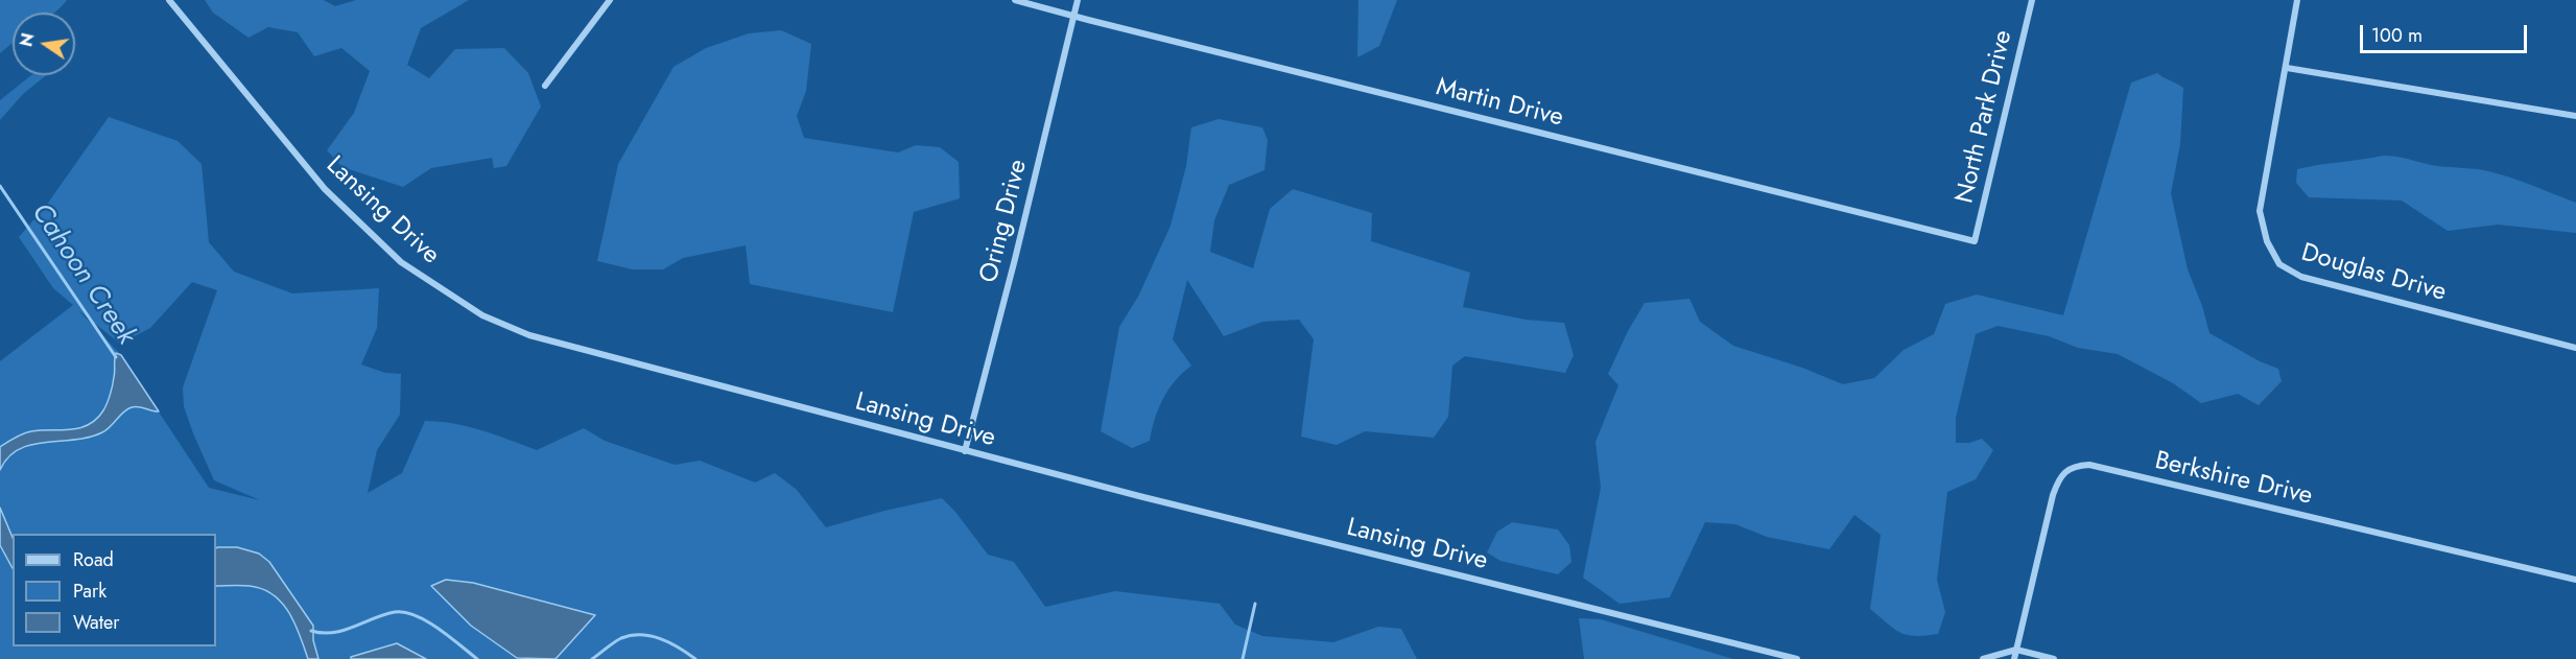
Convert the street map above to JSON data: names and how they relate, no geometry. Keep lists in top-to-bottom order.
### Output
{
  "streets": {
    "street": [
      "Martin Drive",
      "North Park Drive",
      "Lansing Drive",
      "Oring Drive",
      "Douglas Drive",
      "Berkshire Drive"
    ]
  },
  "crossings": [
    ["Martin Drive", "North Park Drive"],
    ["Martin Drive", "Oring Drive"],
    ["Lansing Drive", "Oring Drive"]
  ],
  "water": ["Cahoon Creek"],
  "legend": ["Road", "Park", "Water"],
  "scale_bar": "100 m",
  "north": "left"
}
